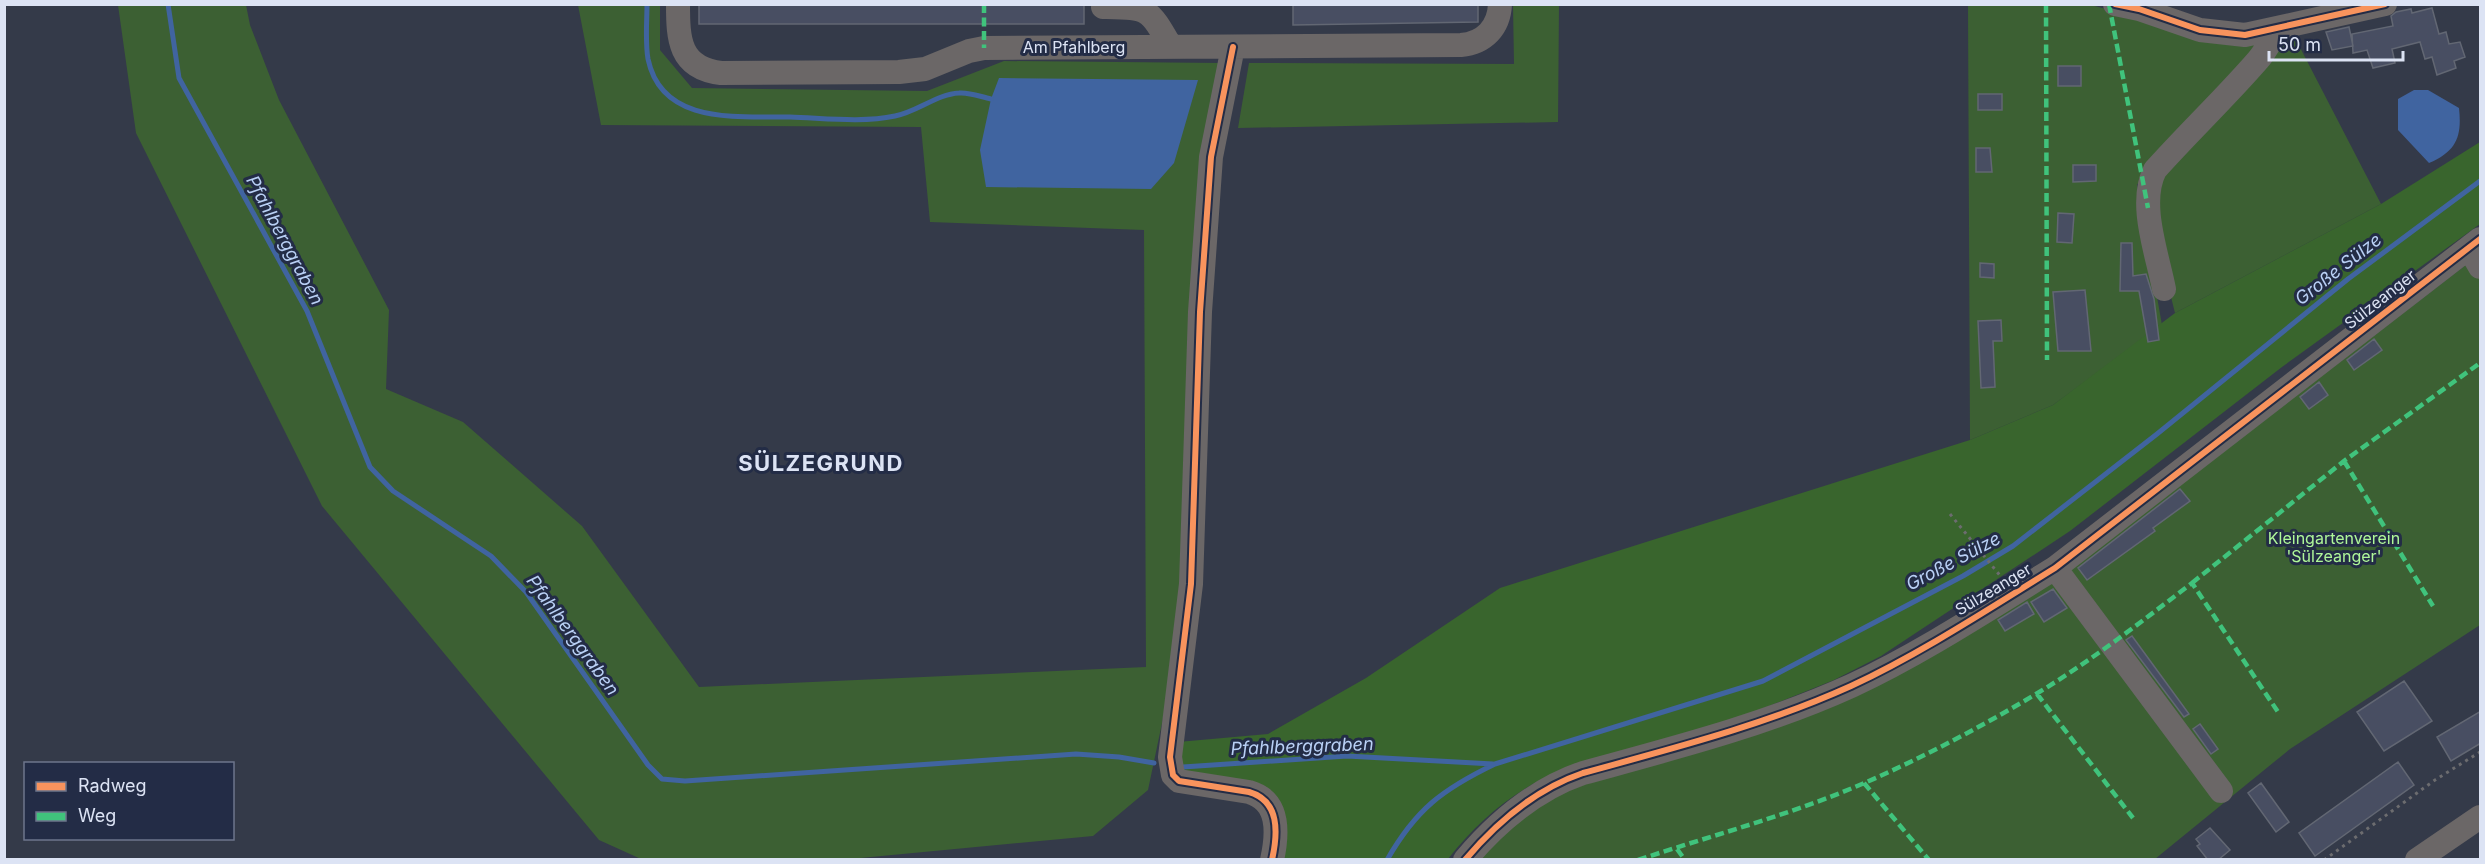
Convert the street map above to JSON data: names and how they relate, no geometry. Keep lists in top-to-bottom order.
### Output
{
  "streets": {
    "street": ["Am Pfahlberg", "Sülzeanger"]
  },
  "districts": ["SÜLZEGRUND"],
  "water": ["Pfahlberggraben", "Große Sülze"],
  "parks": ["Kleingartenverein 'Sülzeanger'"],
  "legend": ["Radweg", "Weg"],
  "scale_bar": "50 m"
}
